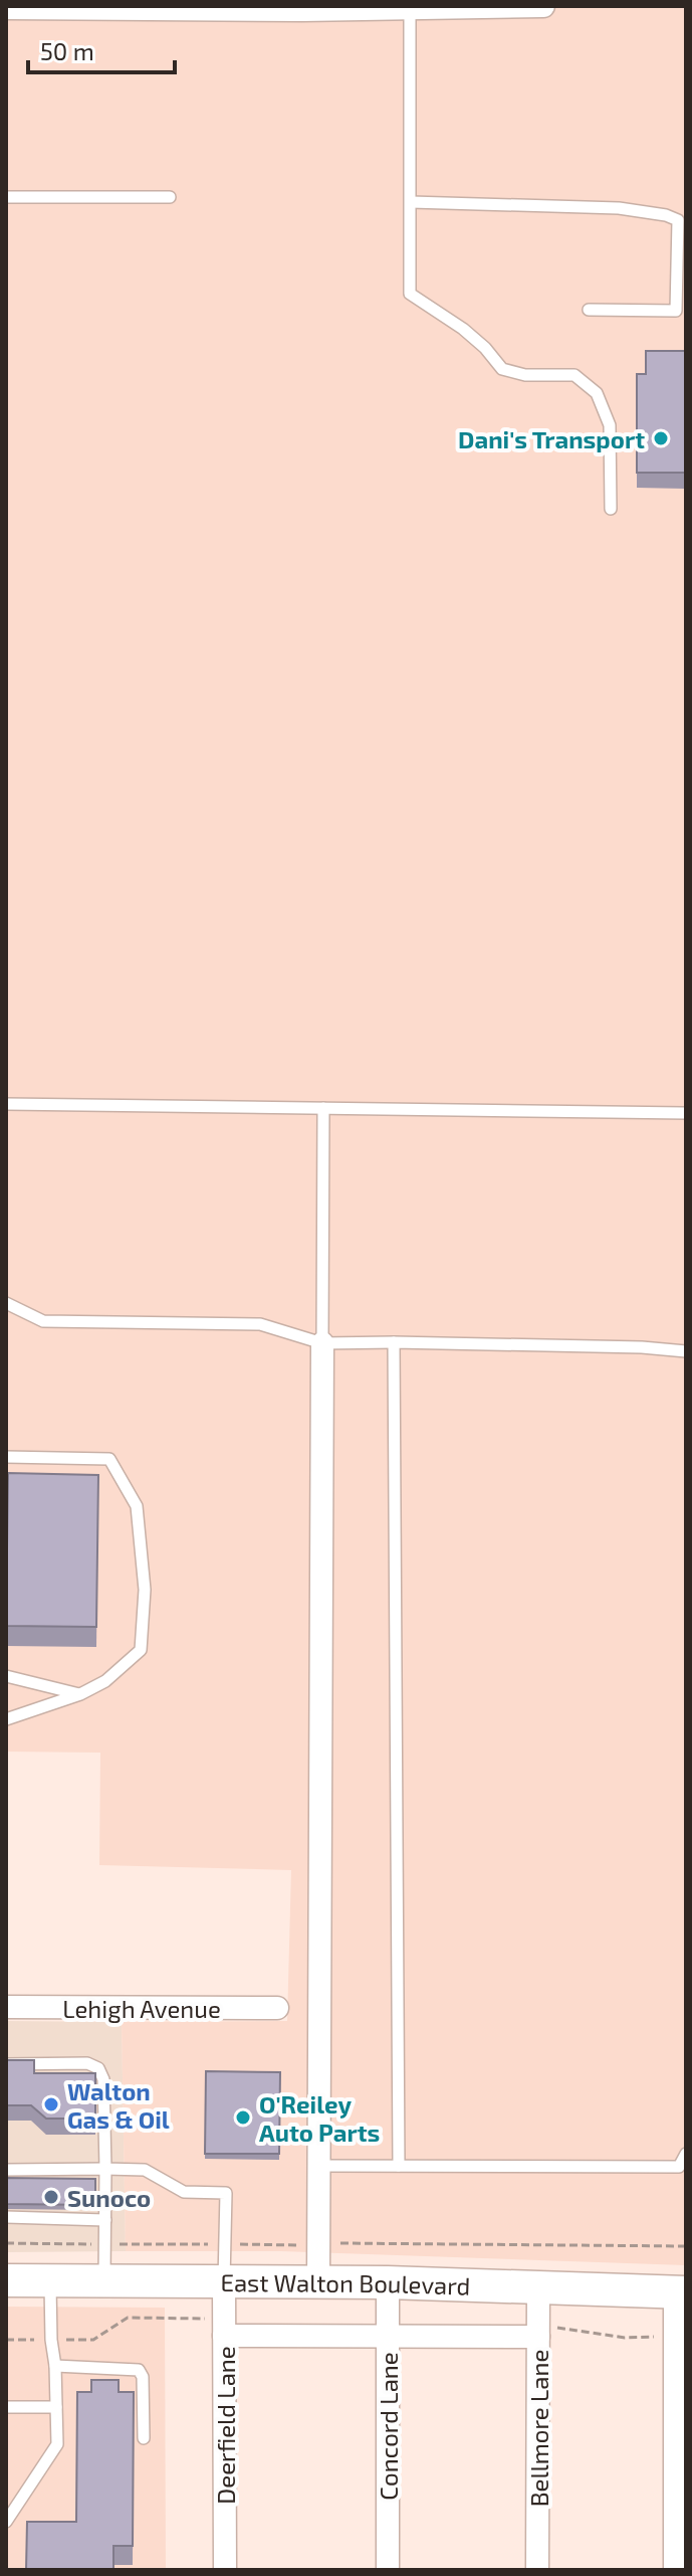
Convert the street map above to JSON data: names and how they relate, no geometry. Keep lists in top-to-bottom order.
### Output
{
  "streets": {
    "main road": ["East Walton Boulevard"],
    "street": [
      "Lehigh Avenue",
      "Deerfield Lane",
      "Concord Lane",
      "Bellmore Lane"
    ]
  },
  "crossings": [
    ["East Walton Boulevard", "Deerfield Lane"],
    ["East Walton Boulevard", "Concord Lane"],
    ["East Walton Boulevard", "Bellmore Lane"]
  ],
  "places": [
    "Dani's Transport",
    "Walton Gas & Oil",
    "O'Reiley Auto Parts",
    "Sunoco"
  ],
  "scale_bar": "50 m"
}
